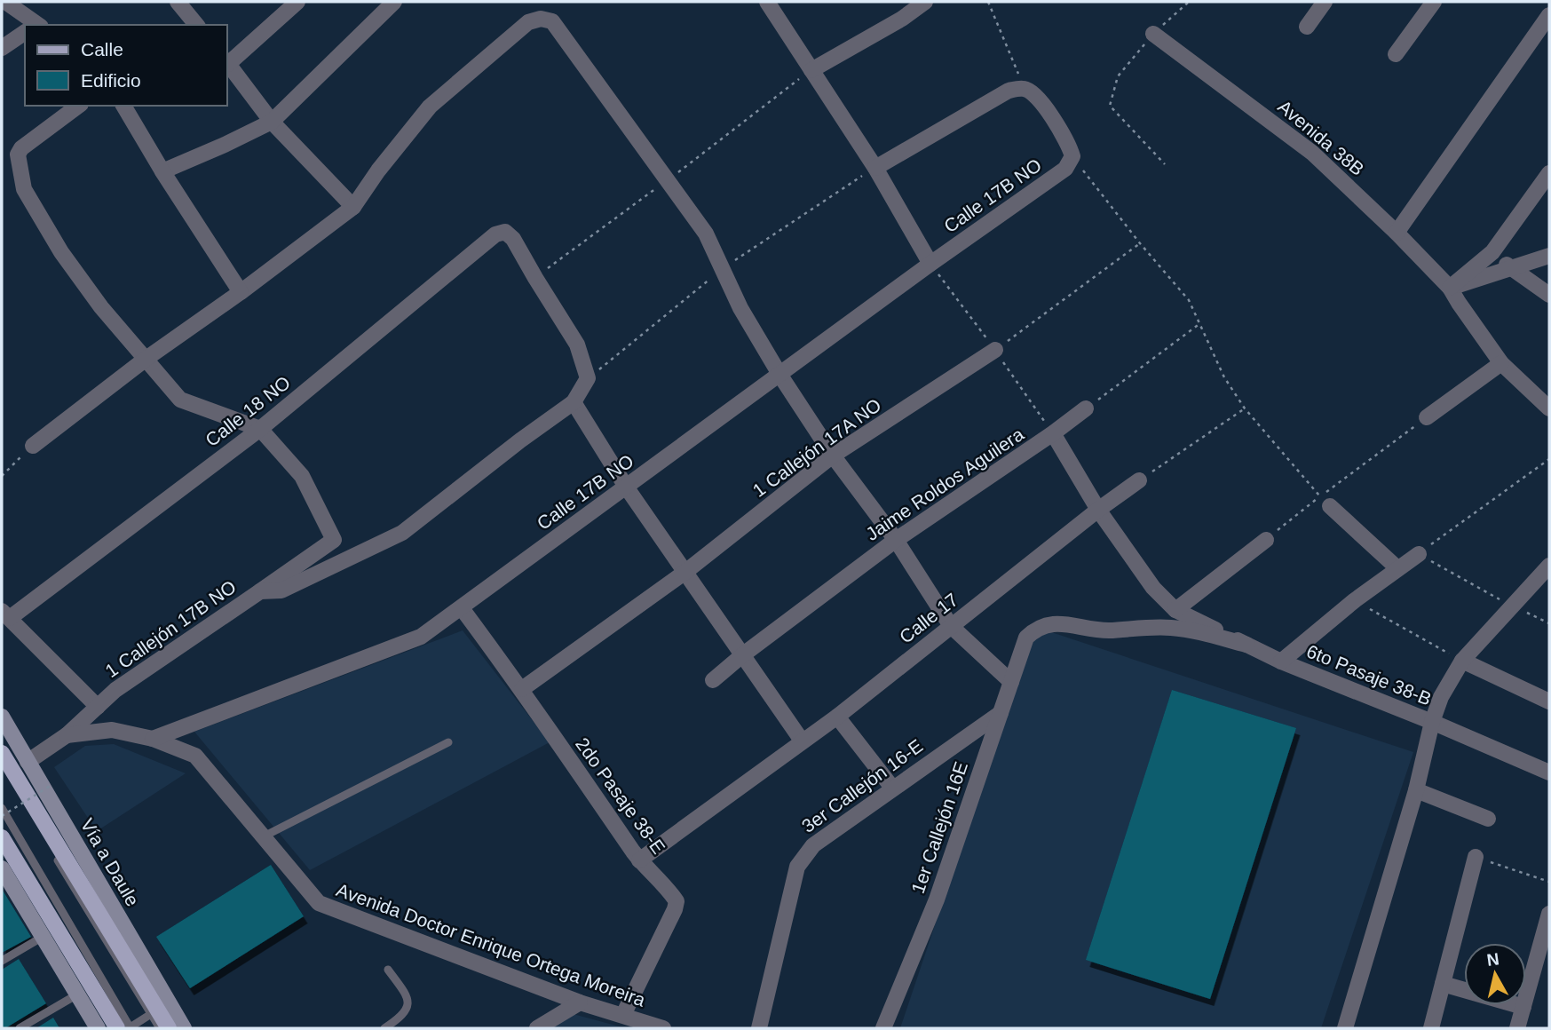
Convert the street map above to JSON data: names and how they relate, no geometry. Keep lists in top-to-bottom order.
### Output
{
  "streets": {
    "main road": ["Vía a Daule"],
    "street": [
      "Avenida 38B",
      "Calle 17B NO",
      "Calle 18 NO",
      "1 Callejón 17A NO",
      "Jaime Roldos Aguilera",
      "Calle 17",
      "1 Callejón 17B NO",
      "6to Pasaje 38-B",
      "3er Callejón 16-E",
      "2do Pasaje 38-E",
      "1er Callejón 16E",
      "Avenida Doctor Enrique Ortega Moreira"
    ]
  },
  "crossings": [
    ["Calle 17B NO", "2do Pasaje 38-E"],
    ["Calle 17B NO", "Avenida Doctor Enrique Ortega Moreira"],
    ["Calle 18 NO", "1 Callejón 17B NO"],
    ["1 Callejón 17A NO", "2do Pasaje 38-E"],
    ["Jaime Roldos Aguilera", "6to Pasaje 38-B"],
    ["Calle 17", "6to Pasaje 38-B"],
    ["Calle 17", "2do Pasaje 38-E"],
    ["1 Callejón 17B NO", "Vía a Daule"],
    ["6to Pasaje 38-B", "1er Callejón 16E"],
    ["3er Callejón 16-E", "1er Callejón 16E"],
    ["2do Pasaje 38-E", "Avenida Doctor Enrique Ortega Moreira"]
  ],
  "legend": ["Calle", "Edificio"],
  "north": "top"
}
